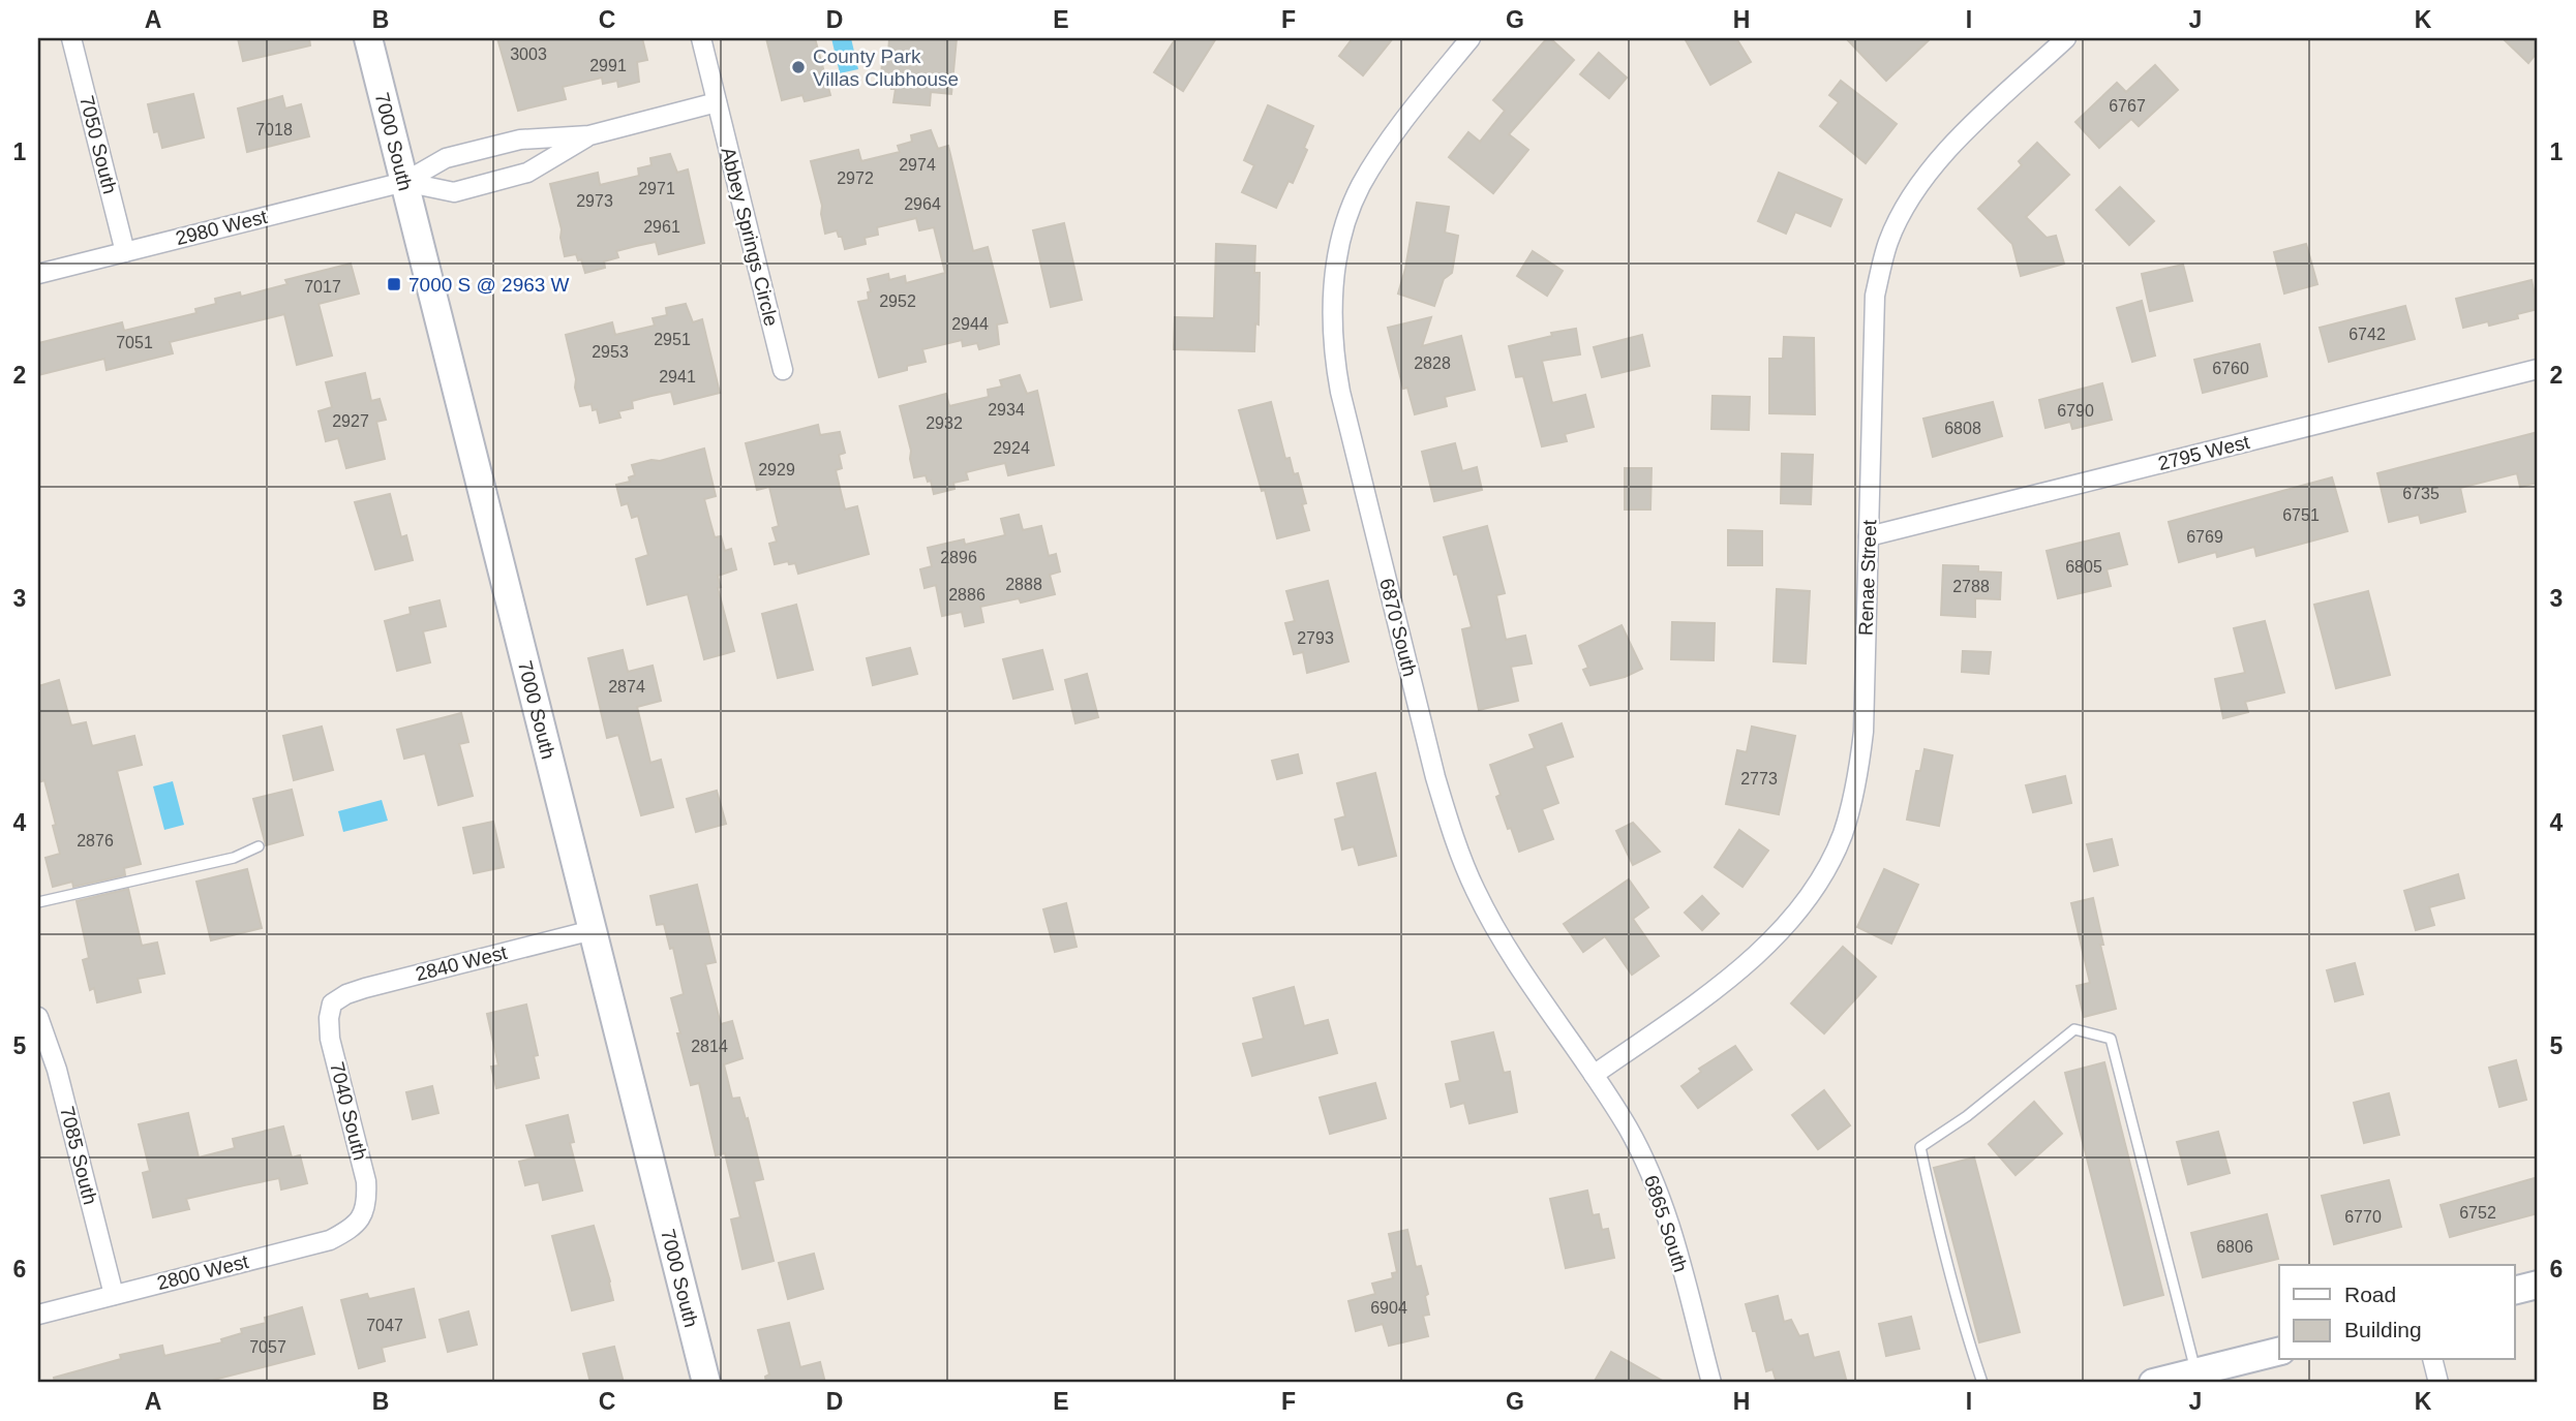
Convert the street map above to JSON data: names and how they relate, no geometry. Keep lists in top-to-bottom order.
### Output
{
  "streets": {
    "main road": ["7000 South"],
    "street": [
      "7050 South",
      "2980 West",
      "Abbey Springs Circle",
      "2795 West",
      "Renae Street",
      "6870 South",
      "2840 West",
      "7040 South",
      "7085 South",
      "6865 South",
      "2800 West"
    ]
  },
  "crossings": [
    ["7000 South", "2980 West"],
    ["7000 South", "2840 West"],
    ["7050 South", "2980 West"],
    ["2980 West", "Abbey Springs Circle"],
    ["2795 West", "Renae Street"],
    ["Renae Street", "6870 South"],
    ["Renae Street", "6865 South"],
    ["6870 South", "6865 South"],
    ["2840 West", "7040 South"],
    ["7040 South", "2800 West"],
    ["7085 South", "2800 West"]
  ],
  "places": {
    "other": ["County Park Villas Clubhouse"],
    "transit": ["7000 S @ 2963 W"]
  },
  "house_numbers": [
    "3003",
    "2991",
    "6767",
    "7018",
    "2974",
    "2972",
    "2971",
    "2973",
    "2964",
    "2961",
    "7017",
    "2952",
    "2944",
    "6742",
    "2951",
    "7051",
    "2953",
    "2828",
    "6760",
    "2941",
    "2934",
    "6790",
    "2927",
    "2932",
    "6808",
    "2924",
    "2929",
    "6735",
    "6751",
    "6769",
    "2896",
    "6805",
    "2888",
    "2788",
    "2886",
    "2793",
    "2874",
    "2773",
    "2876",
    "2814",
    "6752",
    "6770",
    "6806",
    "6904",
    "7047",
    "7057"
  ],
  "legend": ["Road", "Building"],
  "grid": {
    "columns": [
      "A",
      "B",
      "C",
      "D",
      "E",
      "F",
      "G",
      "H",
      "I",
      "J",
      "K"
    ],
    "rows": [
      "1",
      "2",
      "3",
      "4",
      "5",
      "6"
    ]
  }
}
